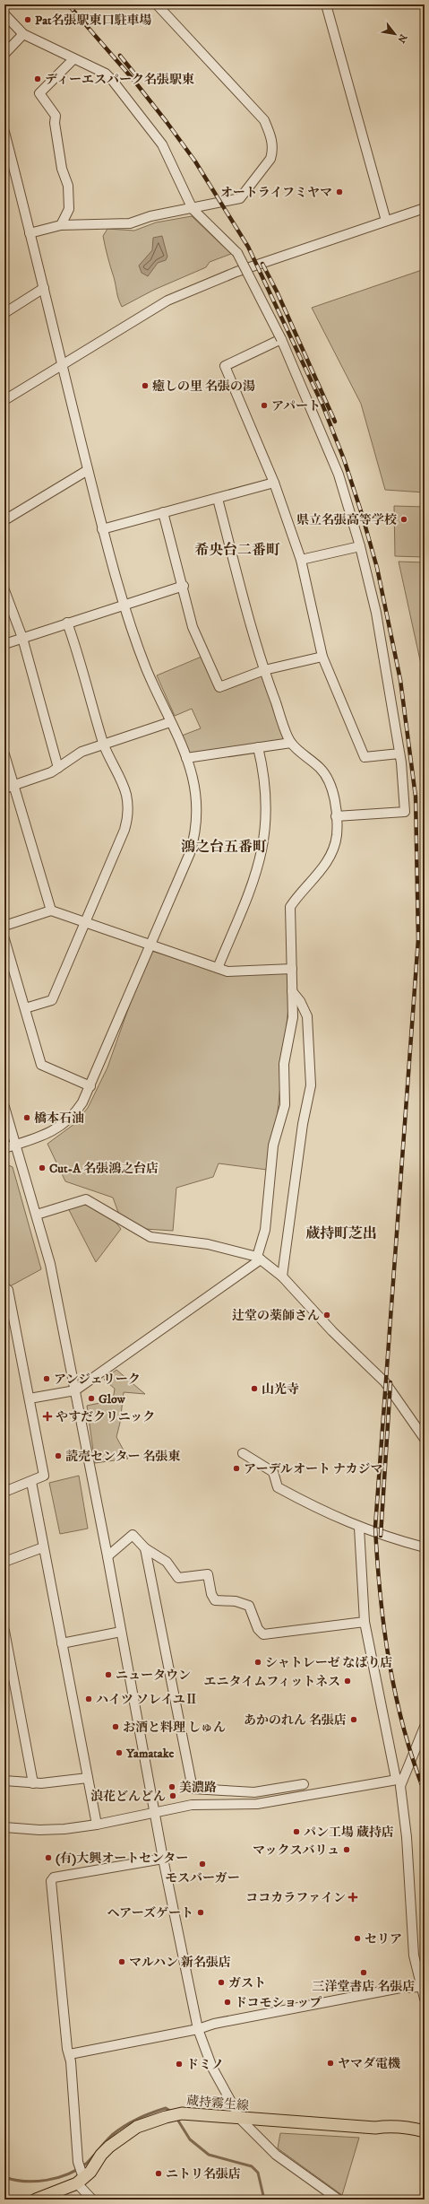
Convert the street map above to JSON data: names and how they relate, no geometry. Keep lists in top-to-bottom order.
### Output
{
  "streets": {
    "main road": ["蔵持霧生線"]
  },
  "districts": ["希央台二番町", "鴻之台五番町", "蔵持町芝出"],
  "places": {
    "other": [
      "Pat名張駅東口駐車場",
      "ディーエスパーク名張駅東",
      "オートライフミヤマ",
      "癒しの里 名張の湯",
      "アパート",
      "県立名張高等学校",
      "橋本石油",
      "Cut-A 名張鴻之台店",
      "辻堂の薬師さん",
      "アンジェリーク",
      "山光寺",
      "Glow",
      "読売センター 名張東",
      "アーデルオート ナカジマ",
      "シャトレーゼ なばり店",
      "ニュータウン",
      "エニタイムフィットネス",
      "ハイツ ソレイユⅡ",
      "あかのれん 名張店",
      "お酒と料理 しゅん",
      "Yamatake",
      "美濃路",
      "浪花どんどん",
      "パン工場 蔵持店",
      "マックスバリュ",
      "(有)大興オートセンター",
      "モスバーガー",
      "ヘアーズゲート",
      "セリア",
      "マルハン 新名張店",
      "三洋堂書店 名張店",
      "ガスト",
      "ドコモショップ",
      "ヤマダ電機",
      "ドミノ",
      "ニトリ名張店"
    ],
    "health": ["やすだクリニック", "ココカラファイン"]
  },
  "north": "bottom right"
}
